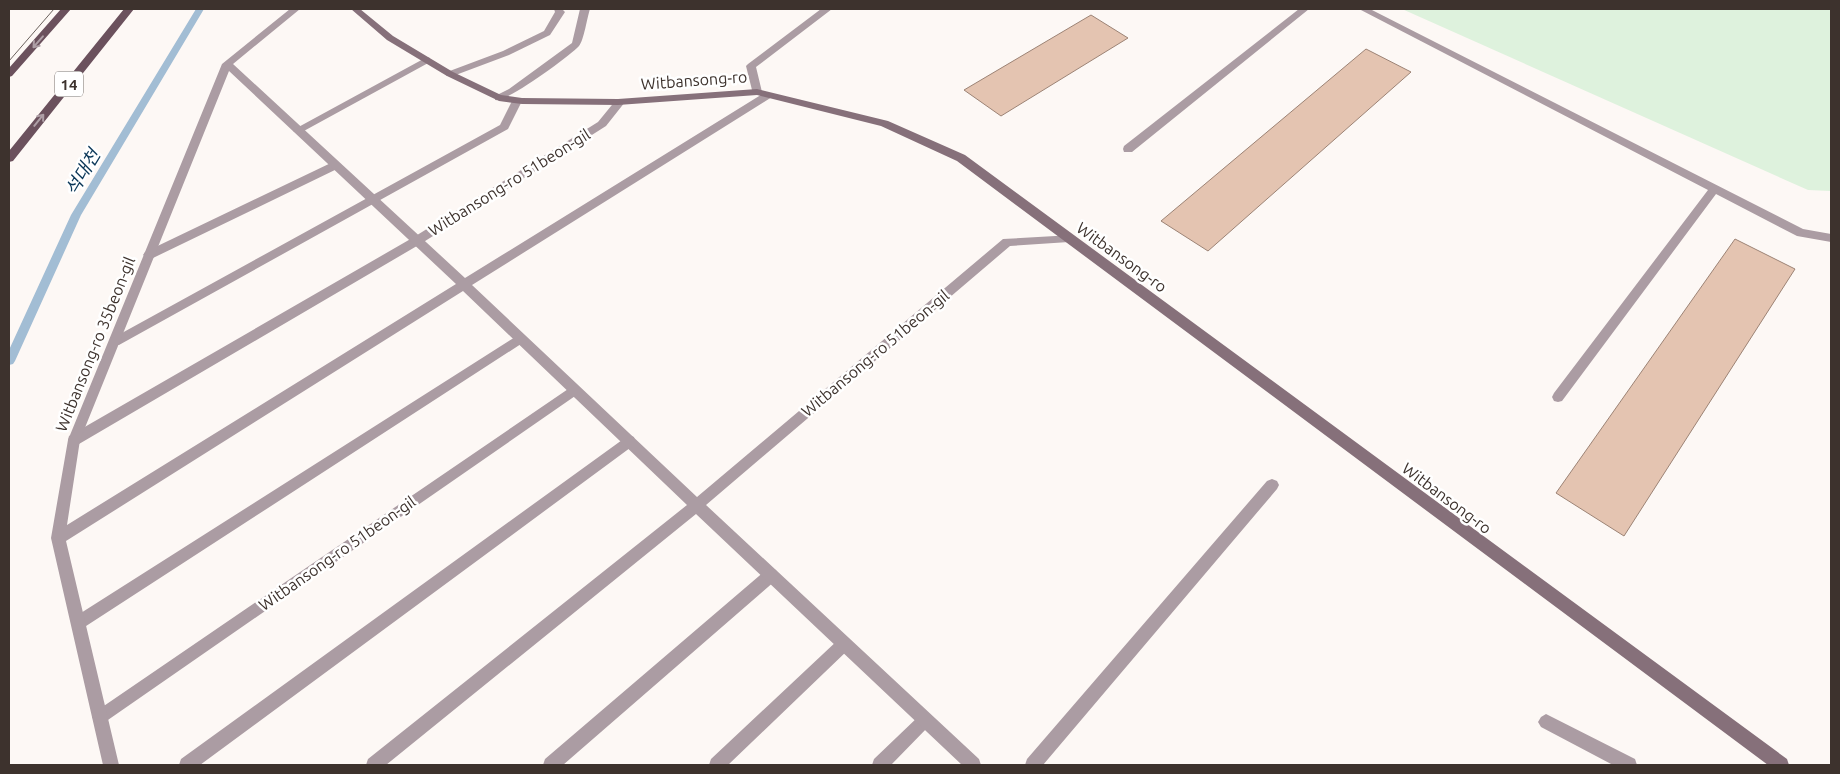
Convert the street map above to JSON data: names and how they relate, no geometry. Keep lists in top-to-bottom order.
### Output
{
  "streets": {
    "main road": ["Witbansong-ro", "14"],
    "street": ["Witbansong-ro 51beon-gil", "Witbansong-ro 35beon-gil"]
  },
  "crossings": [
    ["Witbansong-ro", "Witbansong-ro 51beon-gil"],
    ["Witbansong-ro 51beon-gil", "Witbansong-ro 35beon-gil"]
  ],
  "water": ["석대천"]
}
